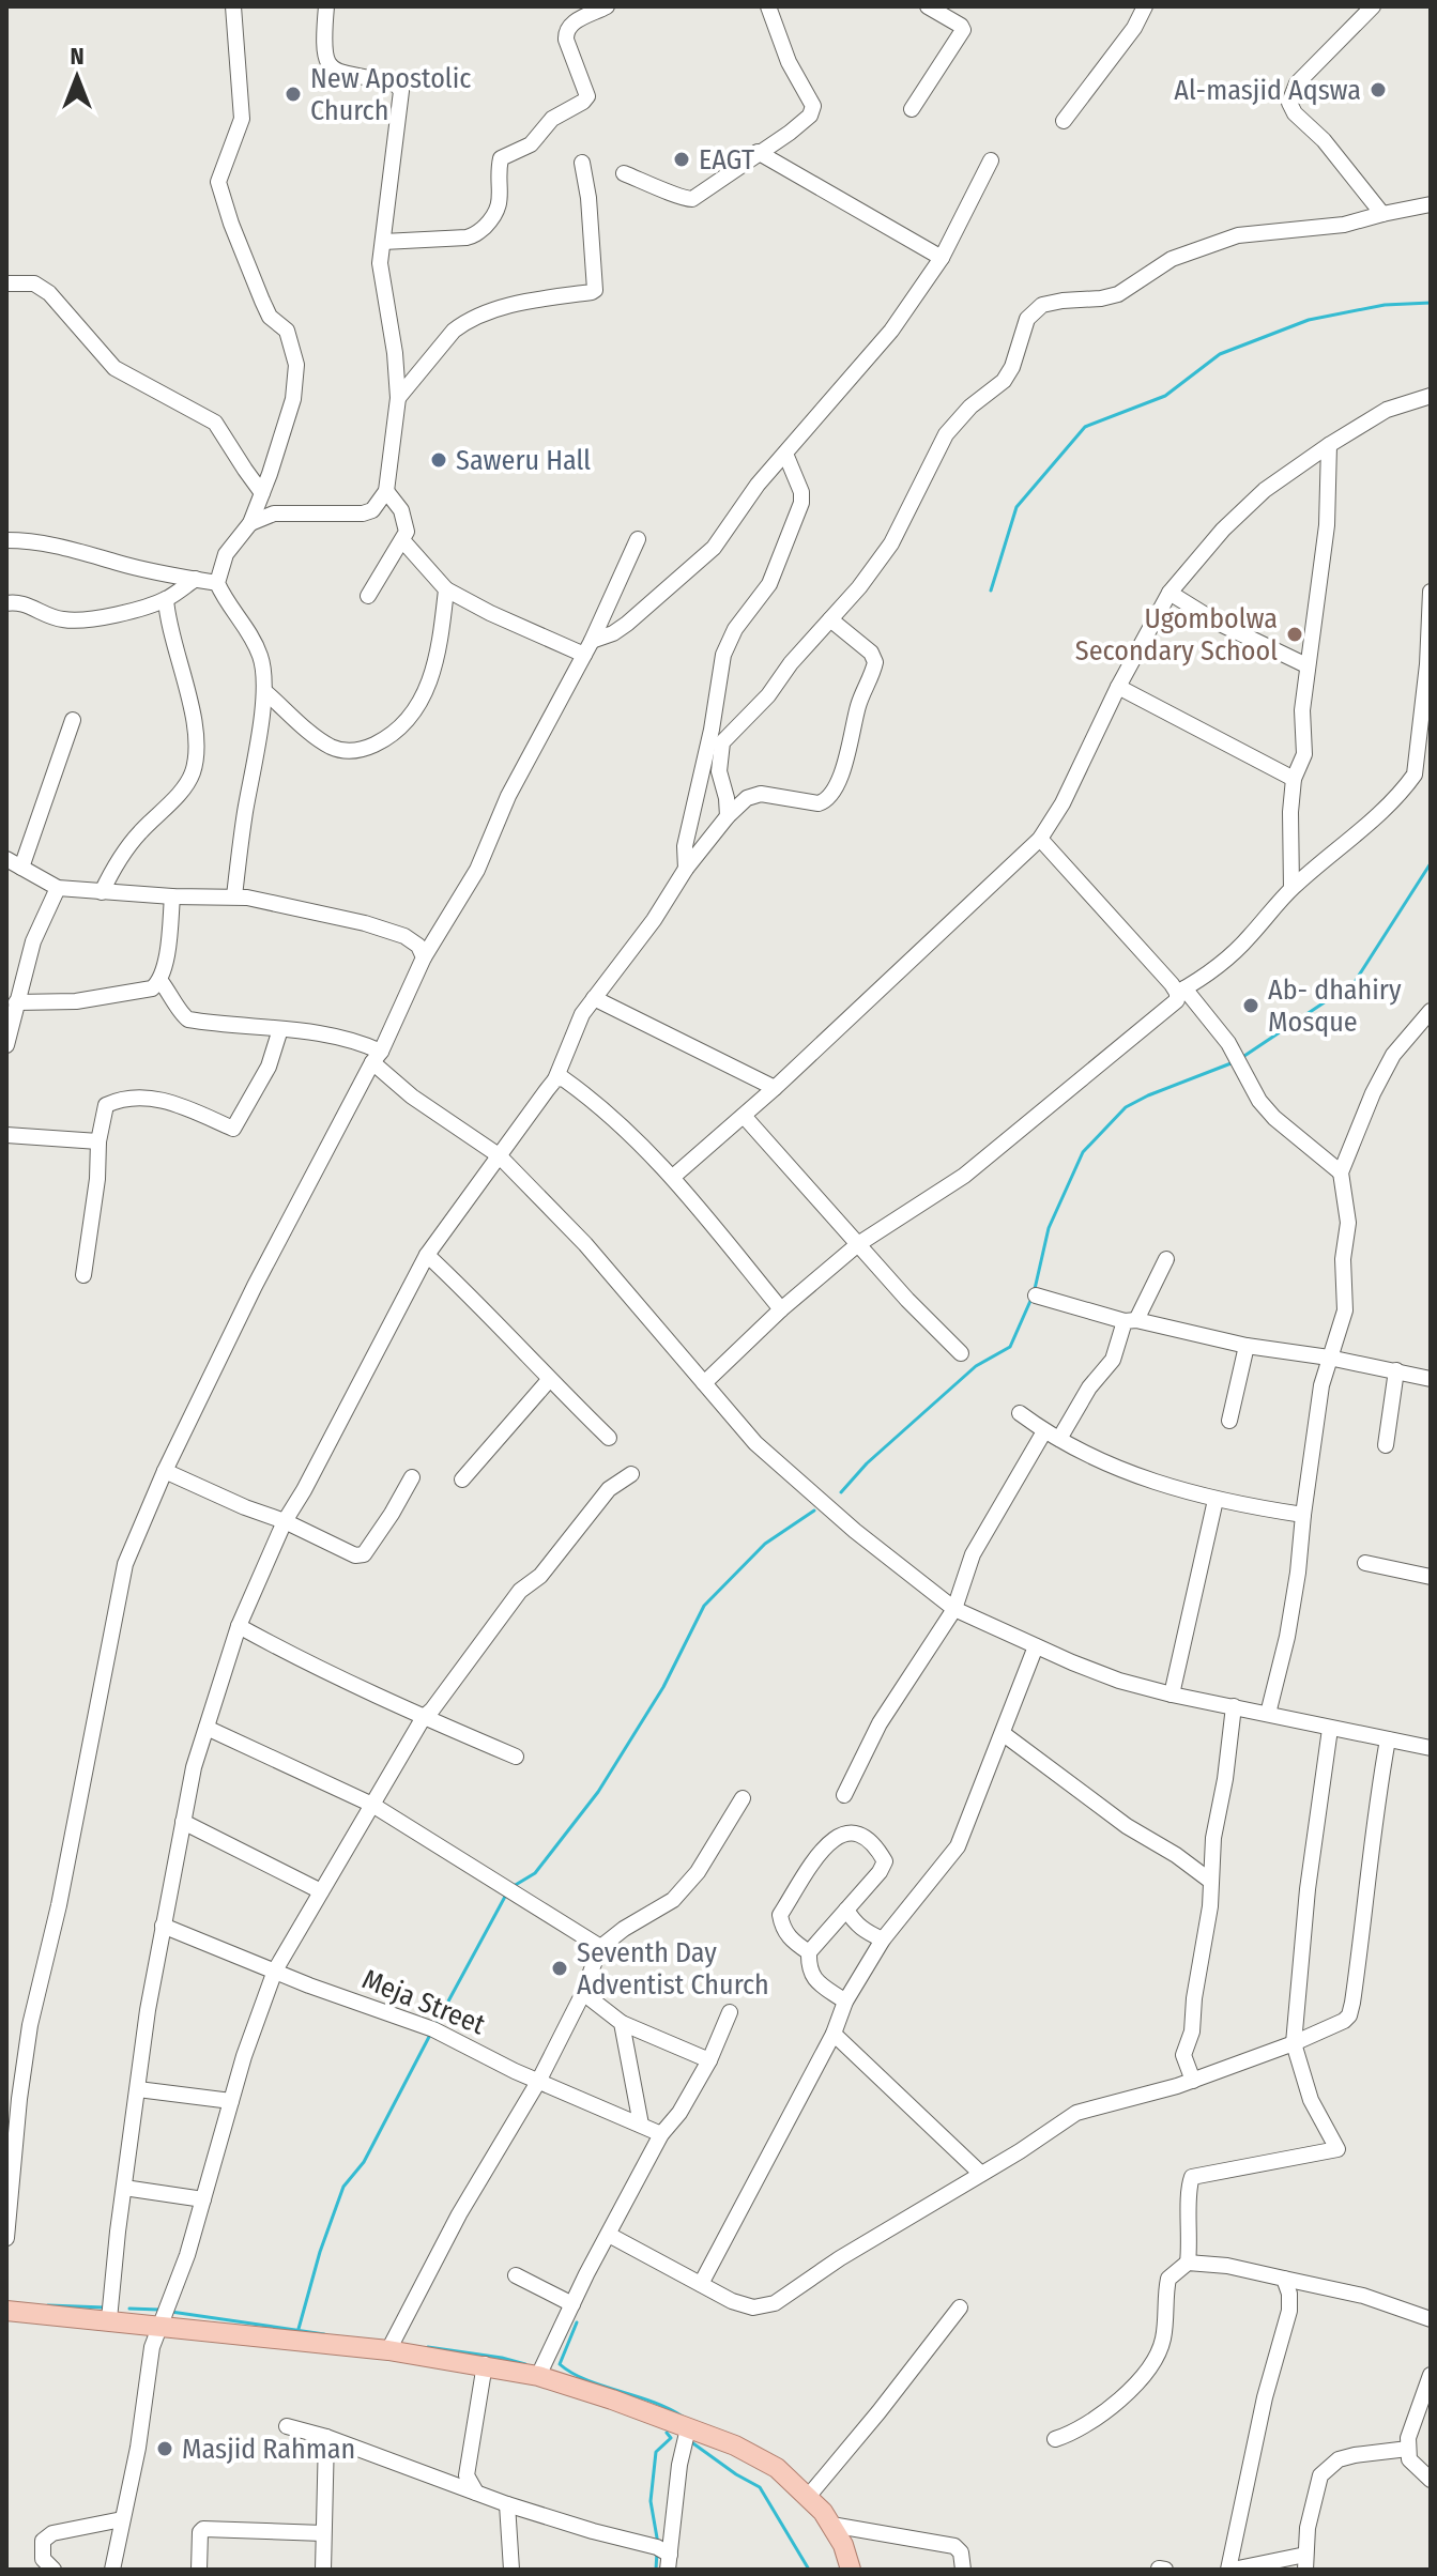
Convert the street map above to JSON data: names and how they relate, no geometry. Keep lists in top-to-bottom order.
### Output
{
  "streets": {
    "street": ["Meja Street"]
  },
  "places": [
    "Al-masjid Aqswa",
    "New Apostolic Church",
    "EAGT",
    "Saweru Hall",
    "Ugombolwa Secondary School",
    "Ab- dhahiry Mosque",
    "Seventh Day Adventist Church",
    "Masjid Rahman"
  ],
  "north": "top"
}
